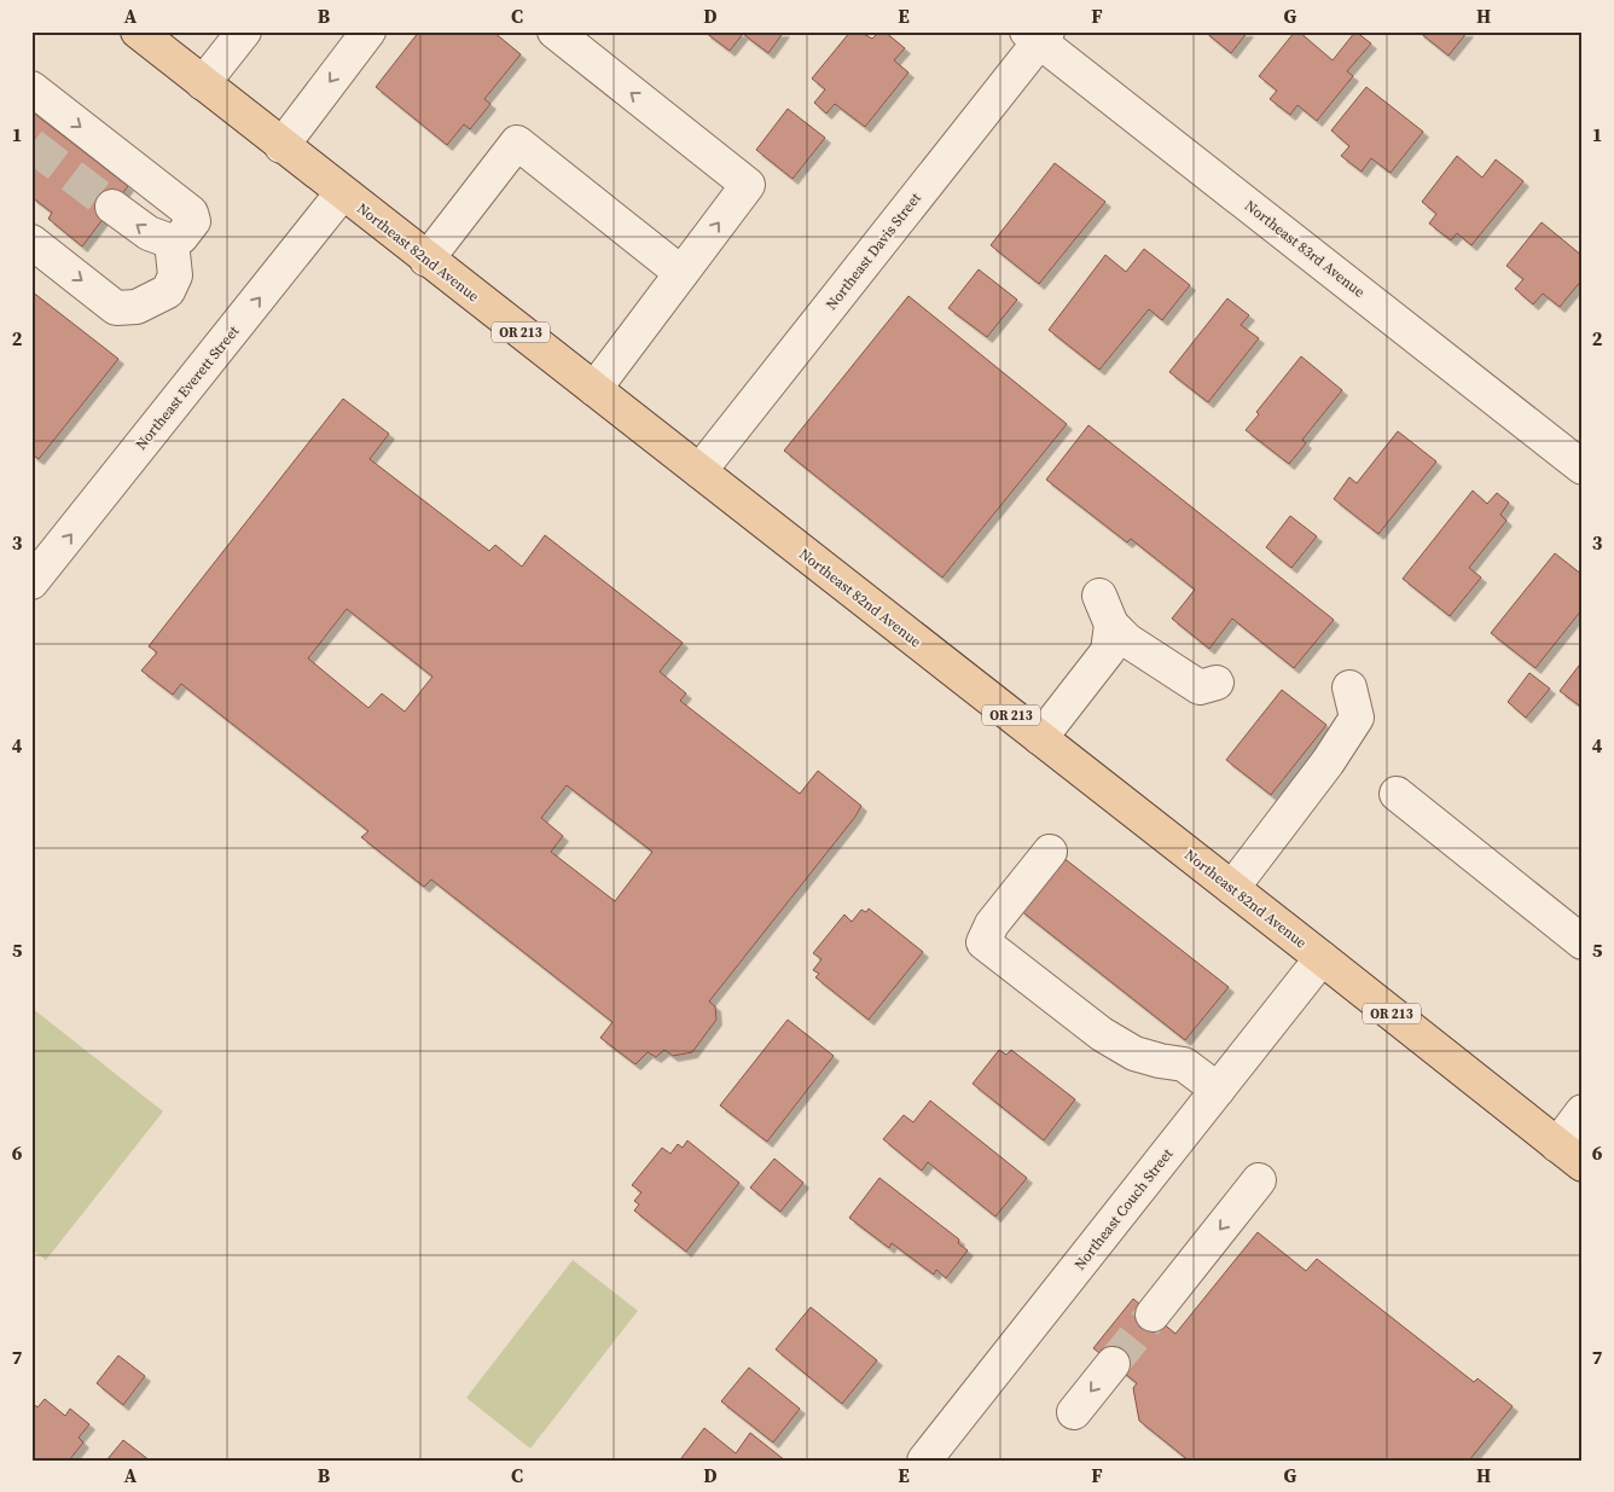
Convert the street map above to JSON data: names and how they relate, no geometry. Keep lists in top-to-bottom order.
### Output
{
  "streets": {
    "main road": ["Northeast 82nd Avenue", "OR 213"],
    "street": [
      "Northeast 83rd Avenue",
      "Northeast Davis Street",
      "Northeast Everett Street",
      "Northeast Couch Street"
    ]
  },
  "crossings": [
    ["Northeast 83rd Avenue", "Northeast Davis Street"],
    ["Northeast Davis Street", "Northeast 82nd Avenue"],
    ["Northeast 82nd Avenue", "Northeast Everett Street"],
    ["Northeast 82nd Avenue", "Northeast Couch Street"]
  ],
  "one_way": ["Northeast Everett Street"],
  "grid": {
    "columns": [
      "A",
      "B",
      "C",
      "D",
      "E",
      "F",
      "G",
      "H"
    ],
    "rows": [
      "1",
      "2",
      "3",
      "4",
      "5",
      "6",
      "7"
    ]
  }
}
